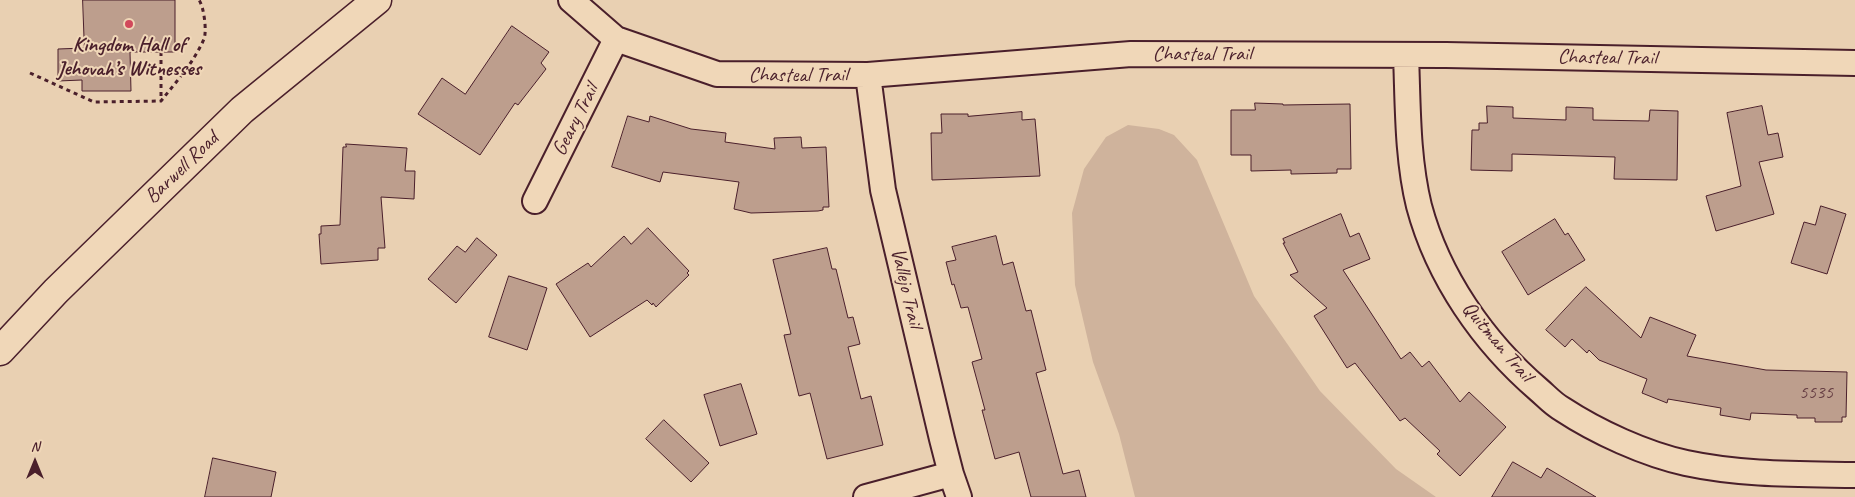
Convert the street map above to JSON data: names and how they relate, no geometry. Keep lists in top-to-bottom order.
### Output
{
  "streets": {
    "street": [
      "Chasteal Trail",
      "Geary Trail",
      "Barwell Road",
      "Vallejo Trail",
      "Quitman Trail"
    ]
  },
  "crossings": [
    ["Chasteal Trail", "Geary Trail"],
    ["Chasteal Trail", "Vallejo Trail"],
    ["Chasteal Trail", "Quitman Trail"]
  ],
  "places": ["Kingdom Hall of Jehovah’s Witnesses"],
  "house_numbers": ["5535"],
  "north": "top"
}
